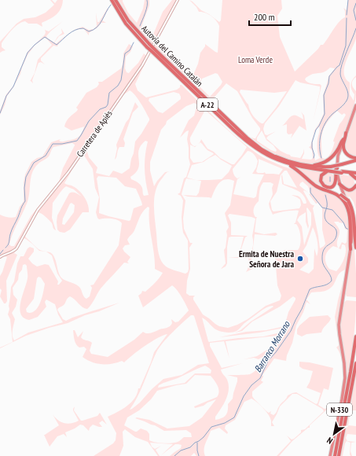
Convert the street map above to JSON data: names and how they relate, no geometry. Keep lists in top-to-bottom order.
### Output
{
  "streets": {
    "highway": ["Autovía del Camino Catalán", "A-22", "N-330"],
    "street": ["Carretera de Apiés"]
  },
  "water": ["Barranco Morrano"],
  "parks": ["Loma Verde"],
  "places": ["Ermita de Nuestra Señora de Jara"],
  "scale_bar": "200 m",
  "north": "bottom left"
}
